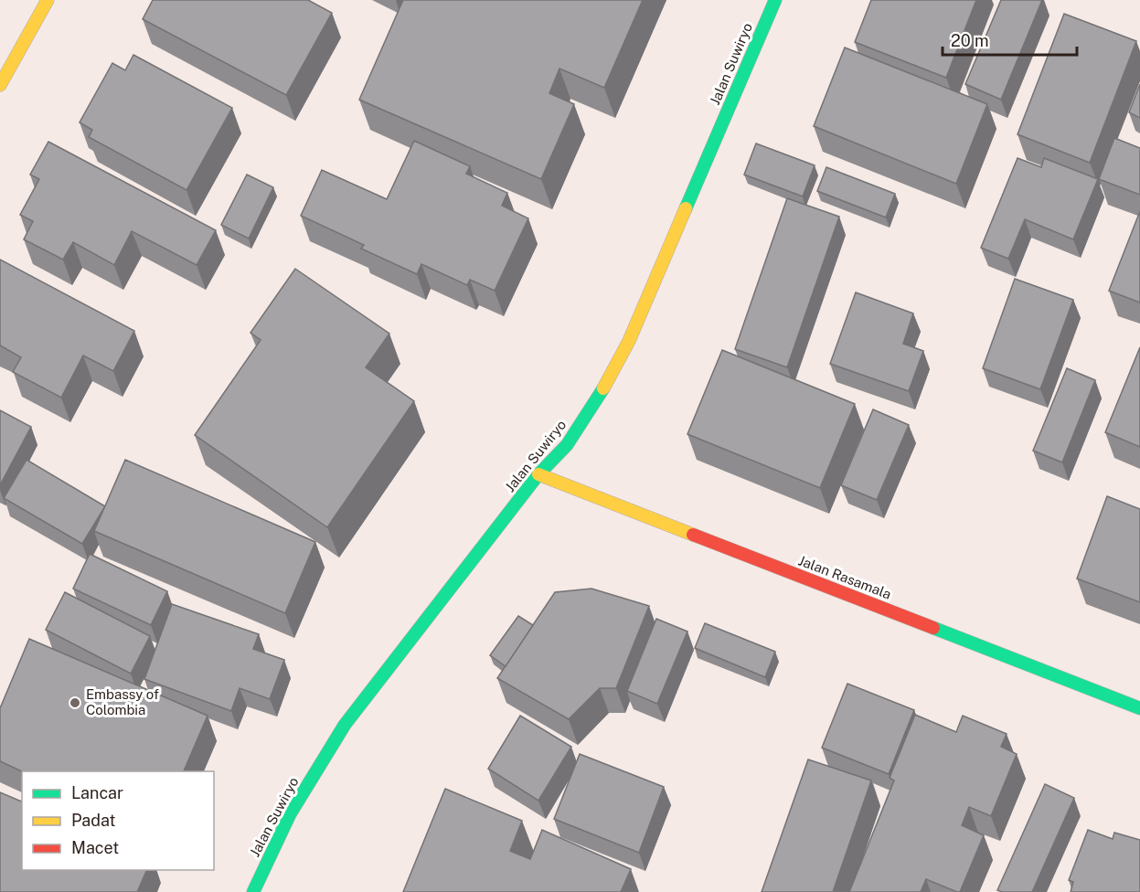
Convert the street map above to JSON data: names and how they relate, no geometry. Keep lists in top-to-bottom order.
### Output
{
  "streets": {
    "street": ["Jalan Suwiryo", "Jalan Rasamala"]
  },
  "crossings": [
    ["Jalan Suwiryo", "Jalan Rasamala"]
  ],
  "places": ["Embassy of Colombia"],
  "legend": ["Lancar", "Padat", "Macet"],
  "scale_bar": "20 m"
}
